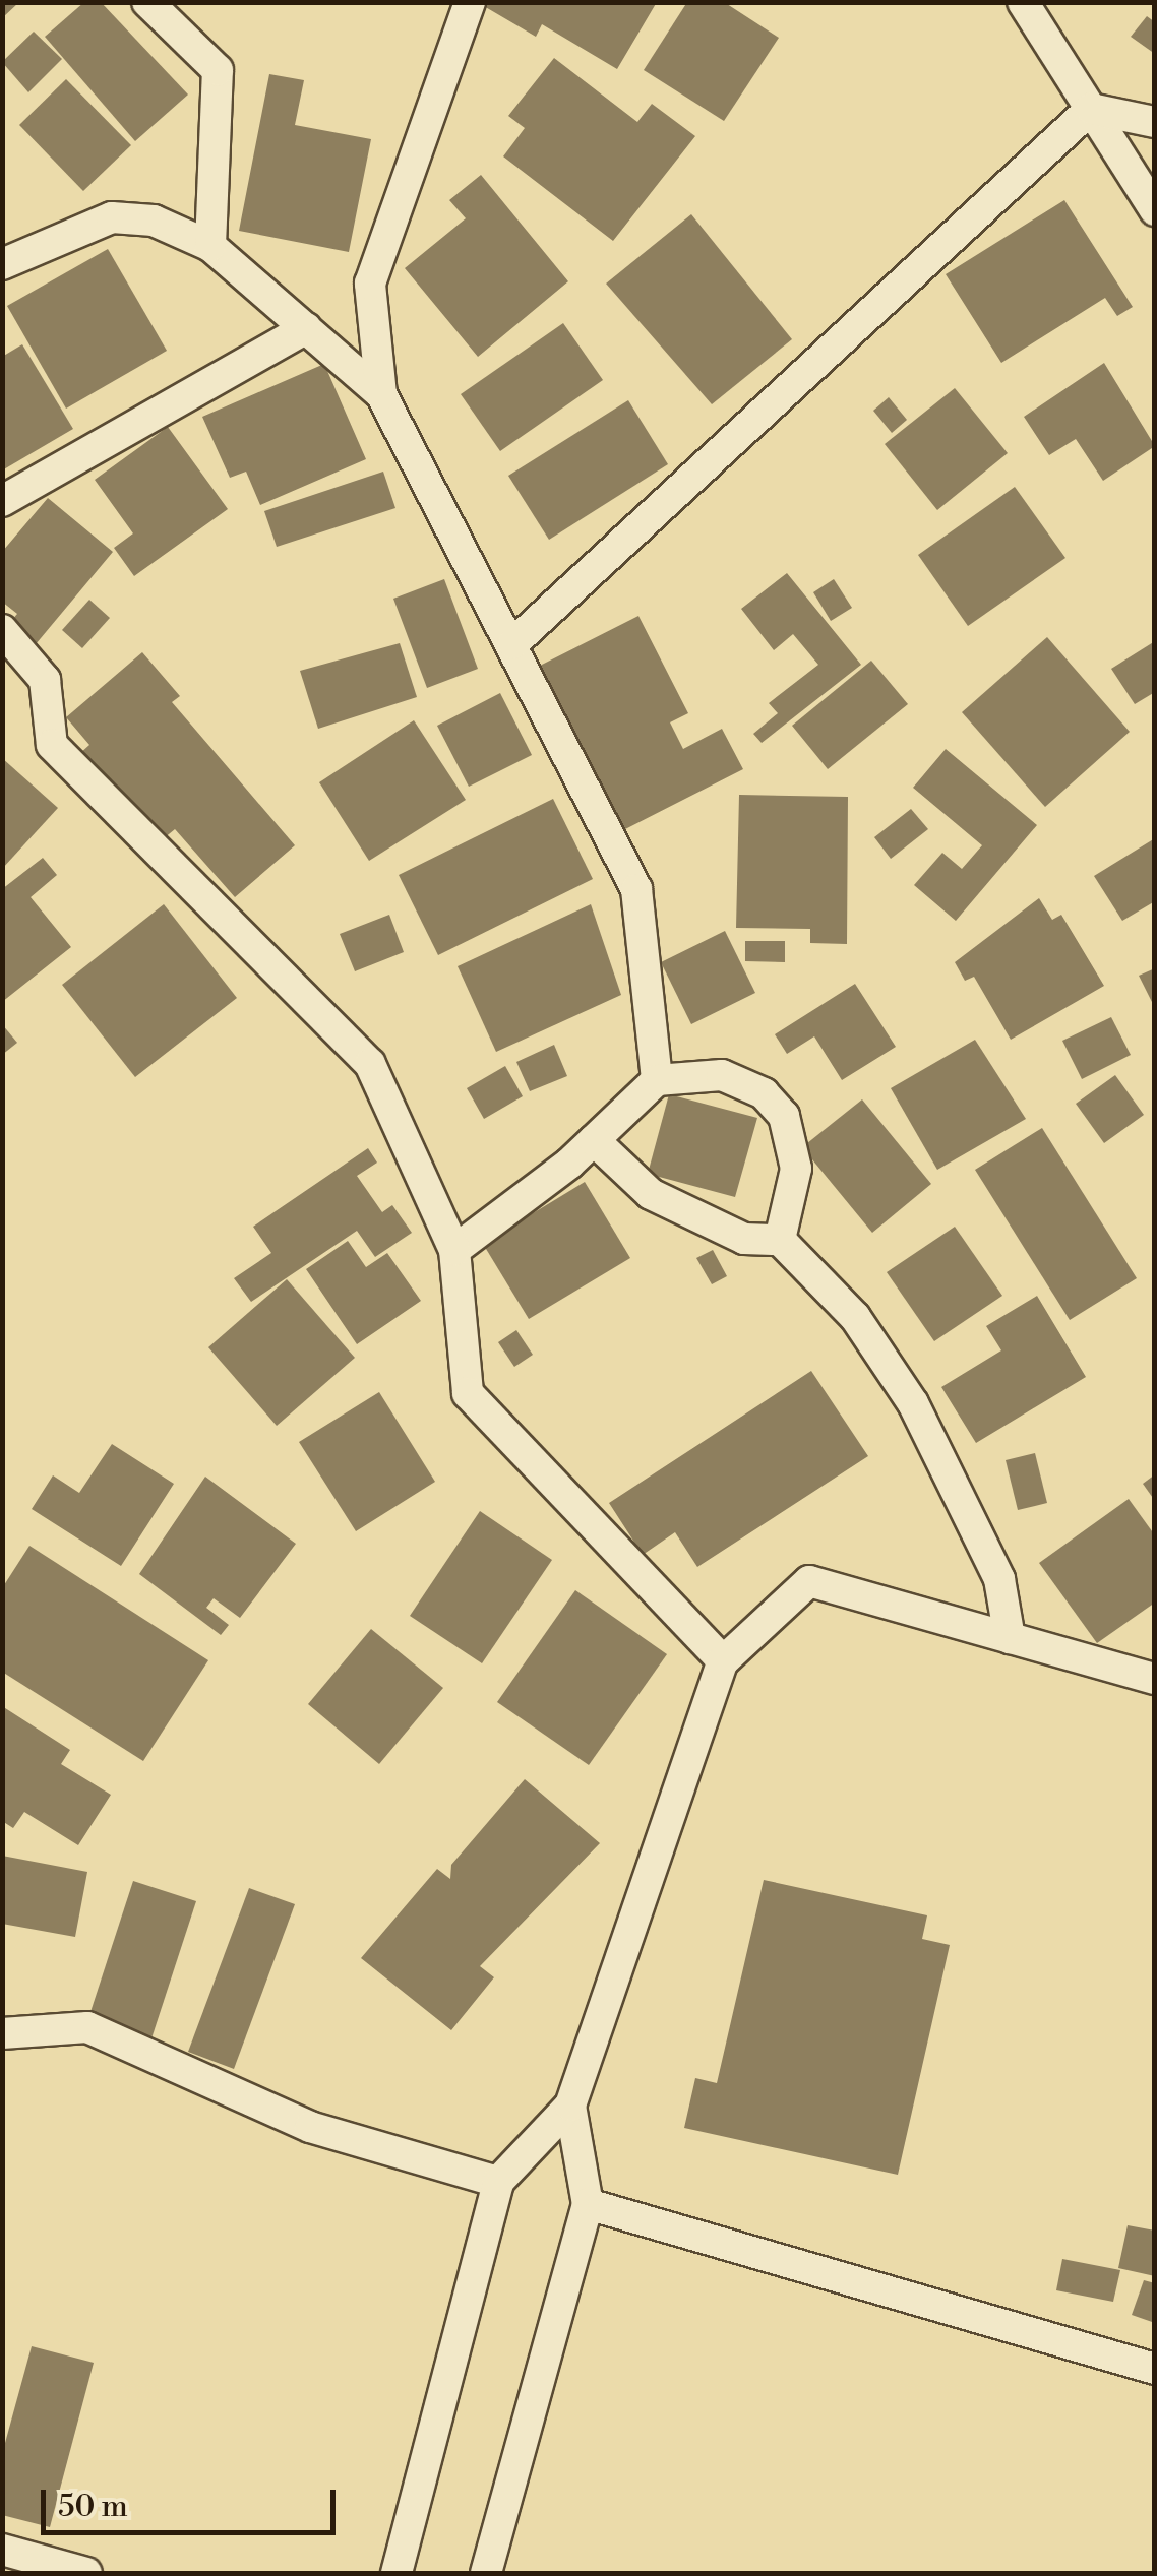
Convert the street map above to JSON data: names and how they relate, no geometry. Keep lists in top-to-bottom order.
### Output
{
  "scale_bar": "50 m"
}
